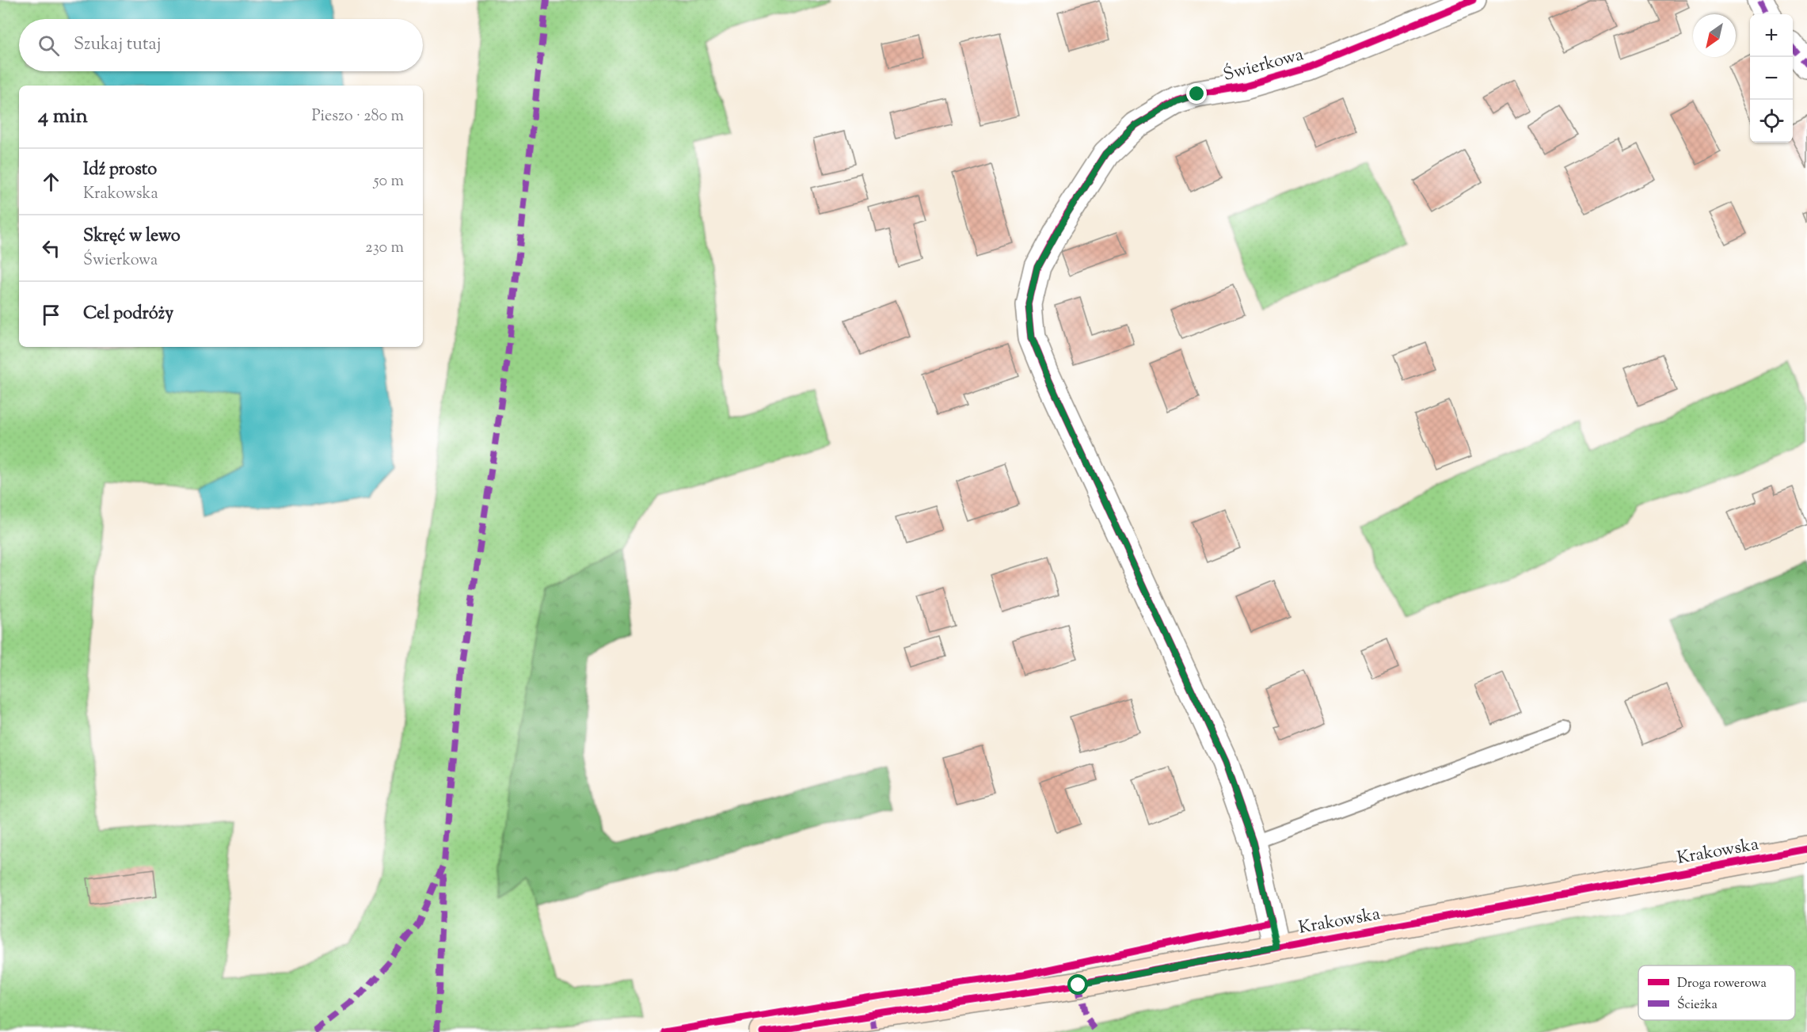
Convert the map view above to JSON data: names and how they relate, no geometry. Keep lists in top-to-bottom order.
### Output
{
  "streets": {
    "street": ["Świerkowa", "Krakowska"]
  },
  "crossings": [
    ["Świerkowa", "Krakowska"]
  ],
  "legend": ["Droga rowerowa", "Ścieżka"],
  "north": "bottom left",
  "page": {
    "map_buttons": ["+", "−"],
    "search": "Szukaj tutaj",
    "heading": ["4 min", "Pieszo · 280 m"],
    "list": [
      ["Idź prosto", "Krakowska", "50 m"],
      ["Skręć w lewo", "Świerkowa", "230 m"],
      "Cel podróży"
    ]
  }
}
